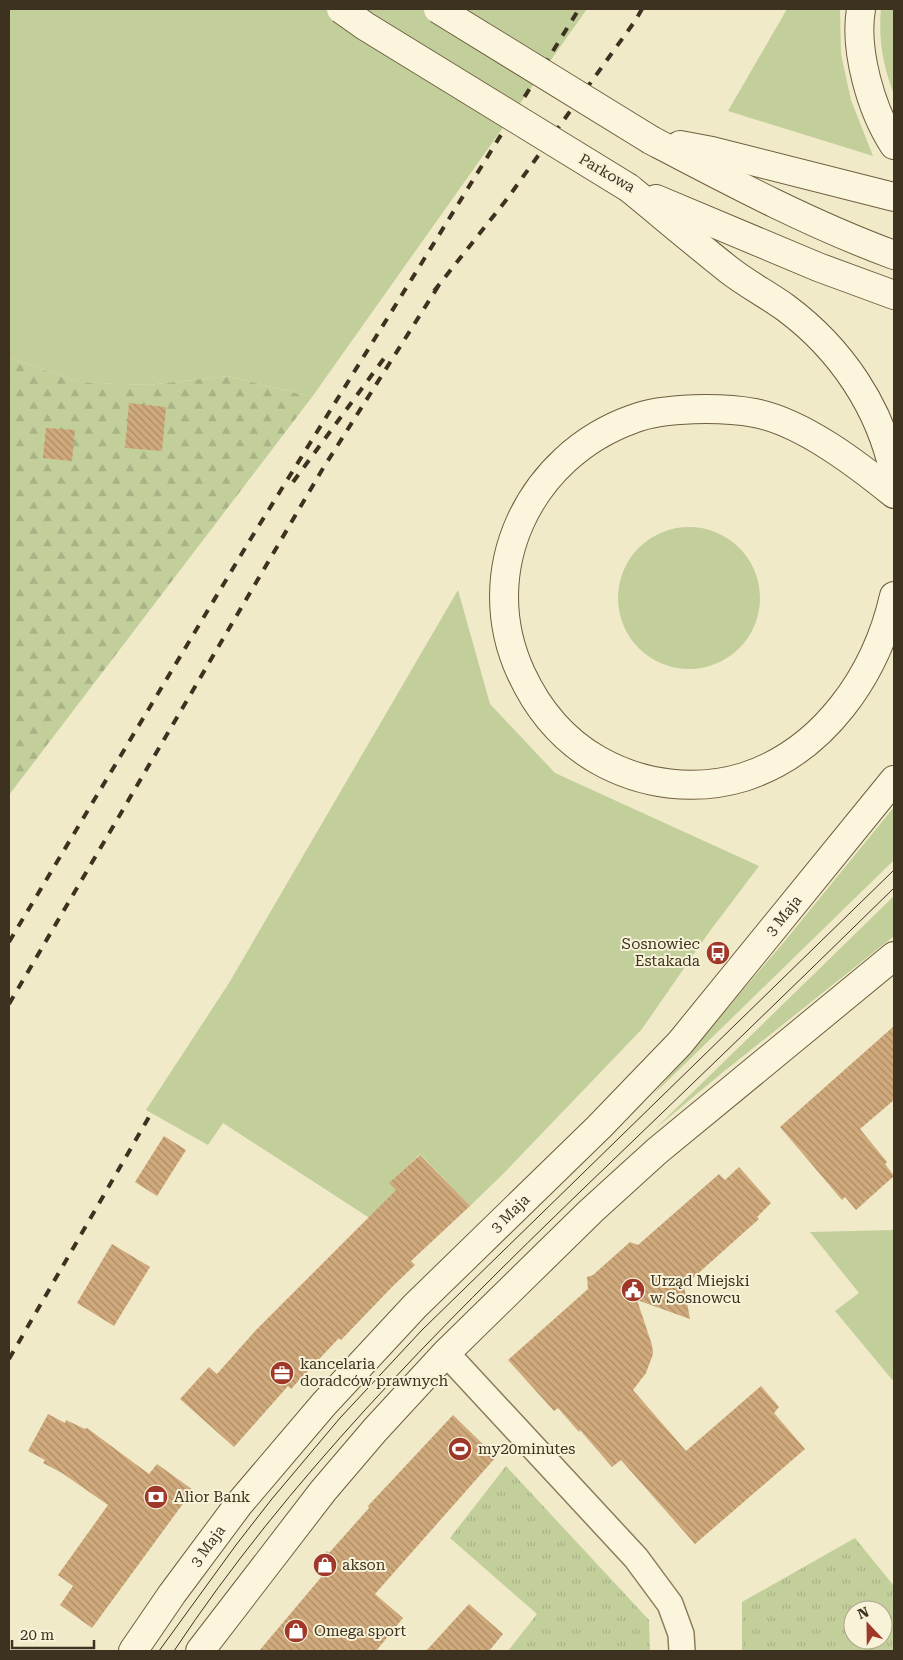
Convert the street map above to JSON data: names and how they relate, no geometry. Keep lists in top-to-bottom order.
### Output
{
  "streets": {
    "street": ["Parkowa", "3 Maja"]
  },
  "places": {
    "bus stop": ["Sosnowiec Estakada"],
    "public building": ["Urząd Miejski w Sosnowcu"],
    "office": ["kancelaria doradców prawnych"],
    "sports": ["my20minutes"],
    "bank": ["Alior Bank"],
    "shop": ["akson", "Omega sport"]
  },
  "scale_bar": "20 m",
  "north": "top"
}
